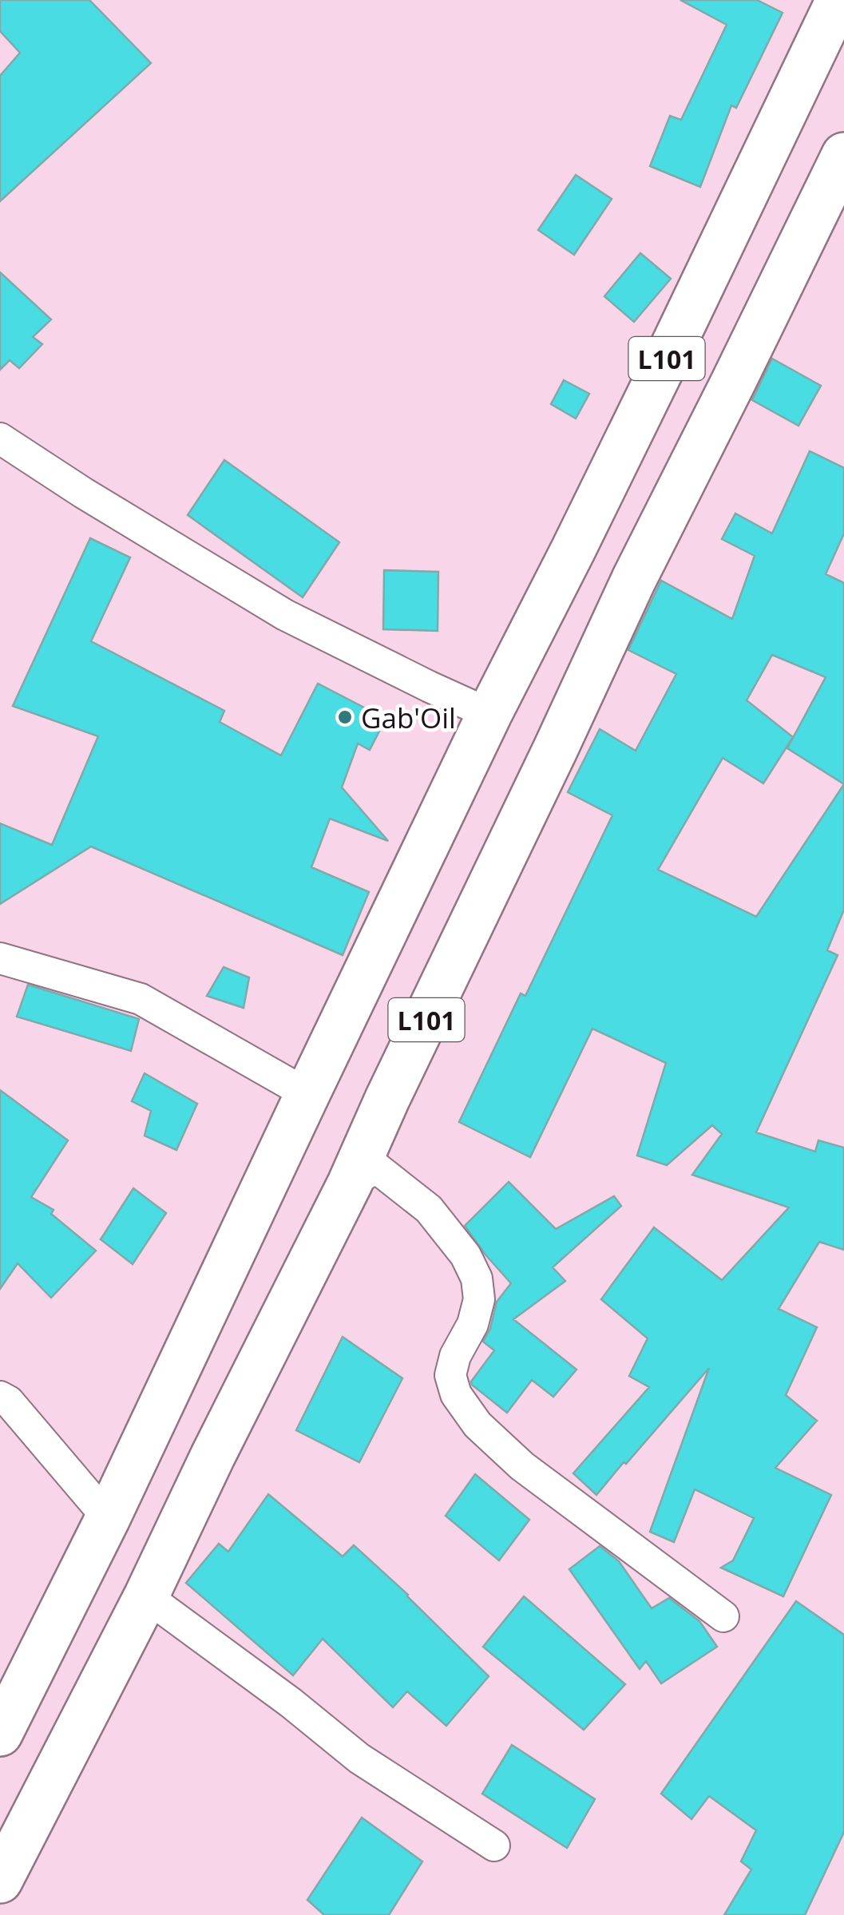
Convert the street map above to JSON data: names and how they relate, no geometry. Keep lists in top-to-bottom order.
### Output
{
  "streets": {
    "main road": ["L101"]
  },
  "places": ["Gab'Oil"]
}
